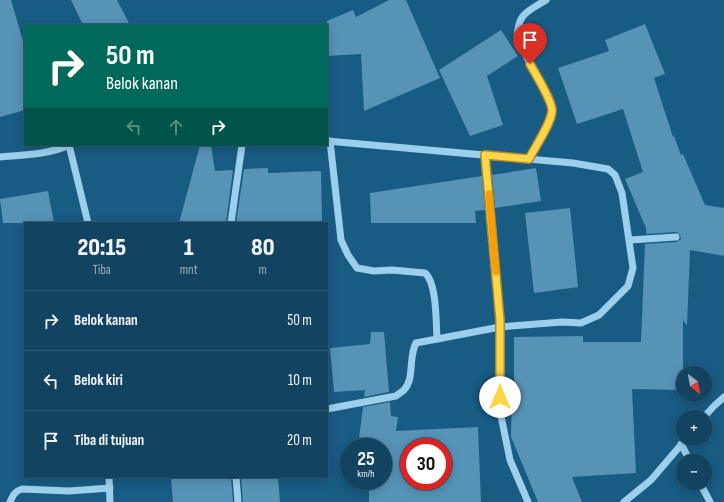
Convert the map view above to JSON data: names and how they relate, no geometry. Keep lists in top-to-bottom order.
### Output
{
  "north": "bottom right",
  "page": {
    "turn": ["50 m", "Belok kanan"],
    "eta": [
      "20:15",
      "Tiba",
      "1",
      "mnt",
      "80",
      "m"
    ],
    "list": [
      {
        "name": "Belok kanan",
        "value": "50 m"
      },
      {
        "name": "Belok kiri",
        "value": "10 m"
      },
      {
        "name": "Tiba di tujuan",
        "value": "20 m"
      }
    ],
    "map_buttons": ["+", "−"],
    "speed": "25 km/h",
    "limit": "30"
  }
}
